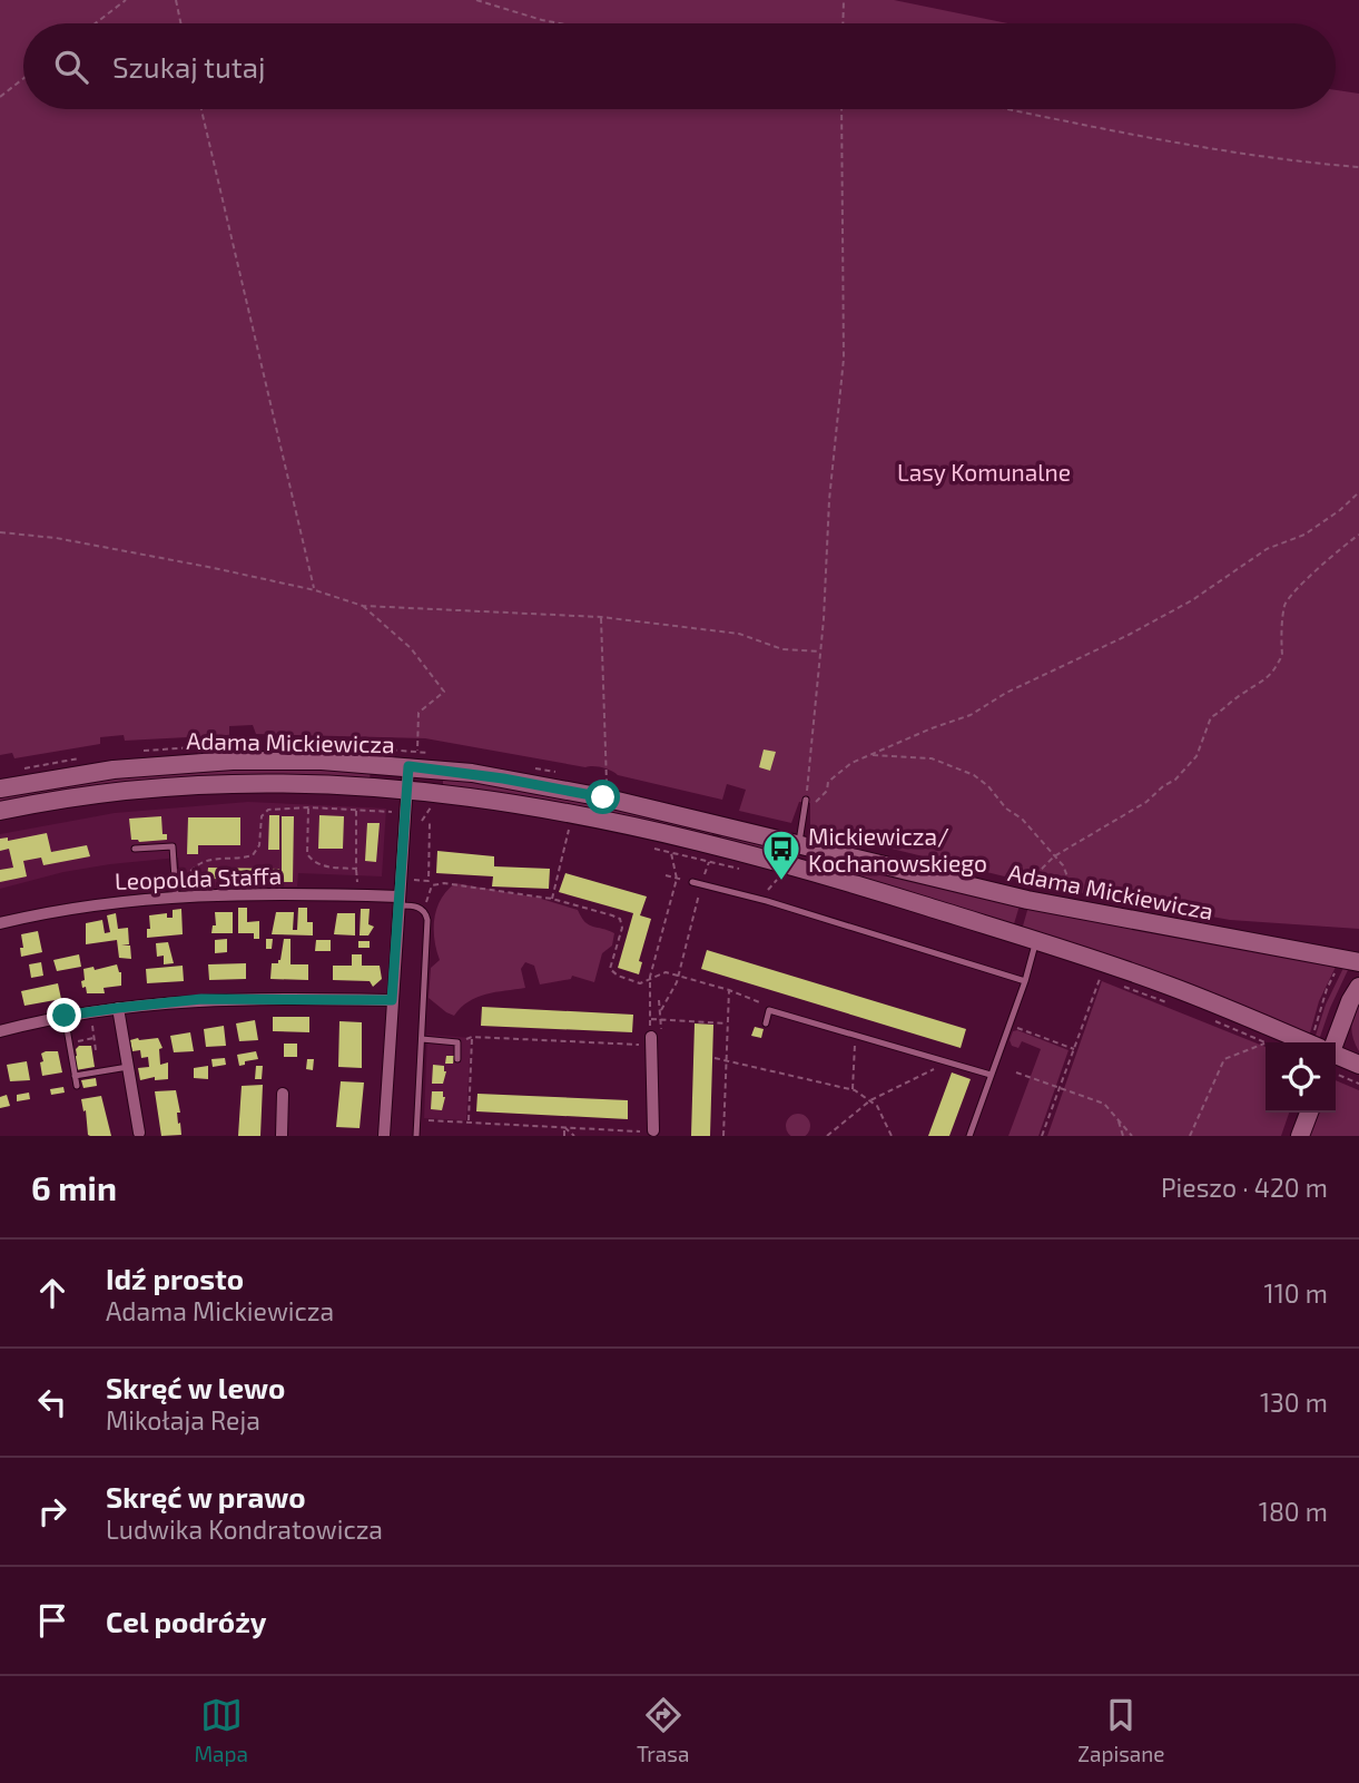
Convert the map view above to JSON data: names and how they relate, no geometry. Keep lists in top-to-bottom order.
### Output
{
  "streets": {
    "street": ["Adama Mickiewicza", "Leopolda Staffa"]
  },
  "parks": ["Lasy Komunalne"],
  "places": {
    "bus stop": ["Mickiewicza/ Kochanowskiego"]
  },
  "page": {
    "search": "Szukaj tutaj",
    "heading": ["6 min", "Pieszo · 420 m"],
    "list": [
      ["Idź prosto", "Adama Mickiewicza", "110 m"],
      ["Skręć w lewo", "Mikołaja Reja", "130 m"],
      ["Skręć w prawo", "Ludwika Kondratowicza", "180 m"],
      "Cel podróży"
    ],
    "nav": ["Mapa", "Trasa", "Zapisane"]
  }
}
